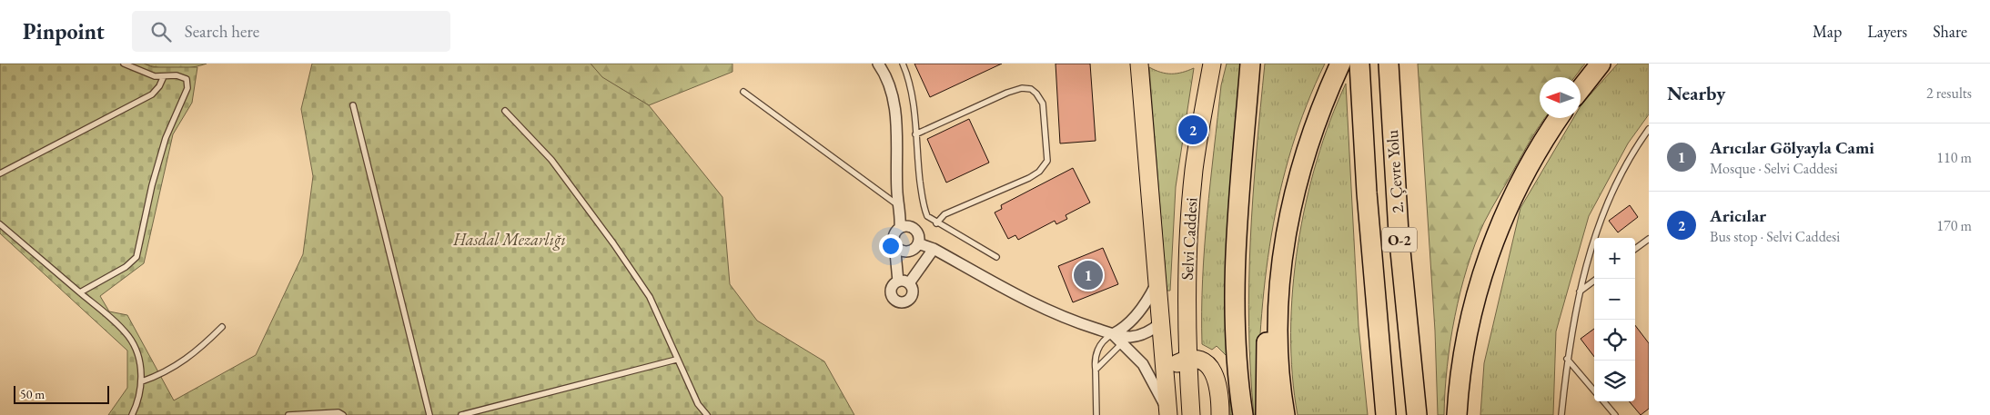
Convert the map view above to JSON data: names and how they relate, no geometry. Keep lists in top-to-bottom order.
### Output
{
  "streets": {
    "highway": ["2. Çevre Yolu", "O-2"],
    "main road": ["Selvi Caddesi"]
  },
  "parks": ["Hasdal Mezarlığı"],
  "scale_bar": "50 m",
  "north": "left",
  "page": {
    "header": "Pinpoint",
    "search": "Search here",
    "nav": ["Map", "Layers", "Share"],
    "heading": ["Nearby", "2 results"],
    "pins": ["2", "1"],
    "list": [
      {
        "mark": "1",
        "name": "Arıcılar Gölyayla Cami",
        "note": "Mosque · Selvi Caddesi",
        "value": "110 m"
      },
      {
        "mark": "2",
        "name": "Aricılar",
        "note": "Bus stop · Selvi Caddesi",
        "value": "170 m"
      }
    ],
    "map_buttons": ["+", "−"],
    "scale": "50 m"
  }
}
